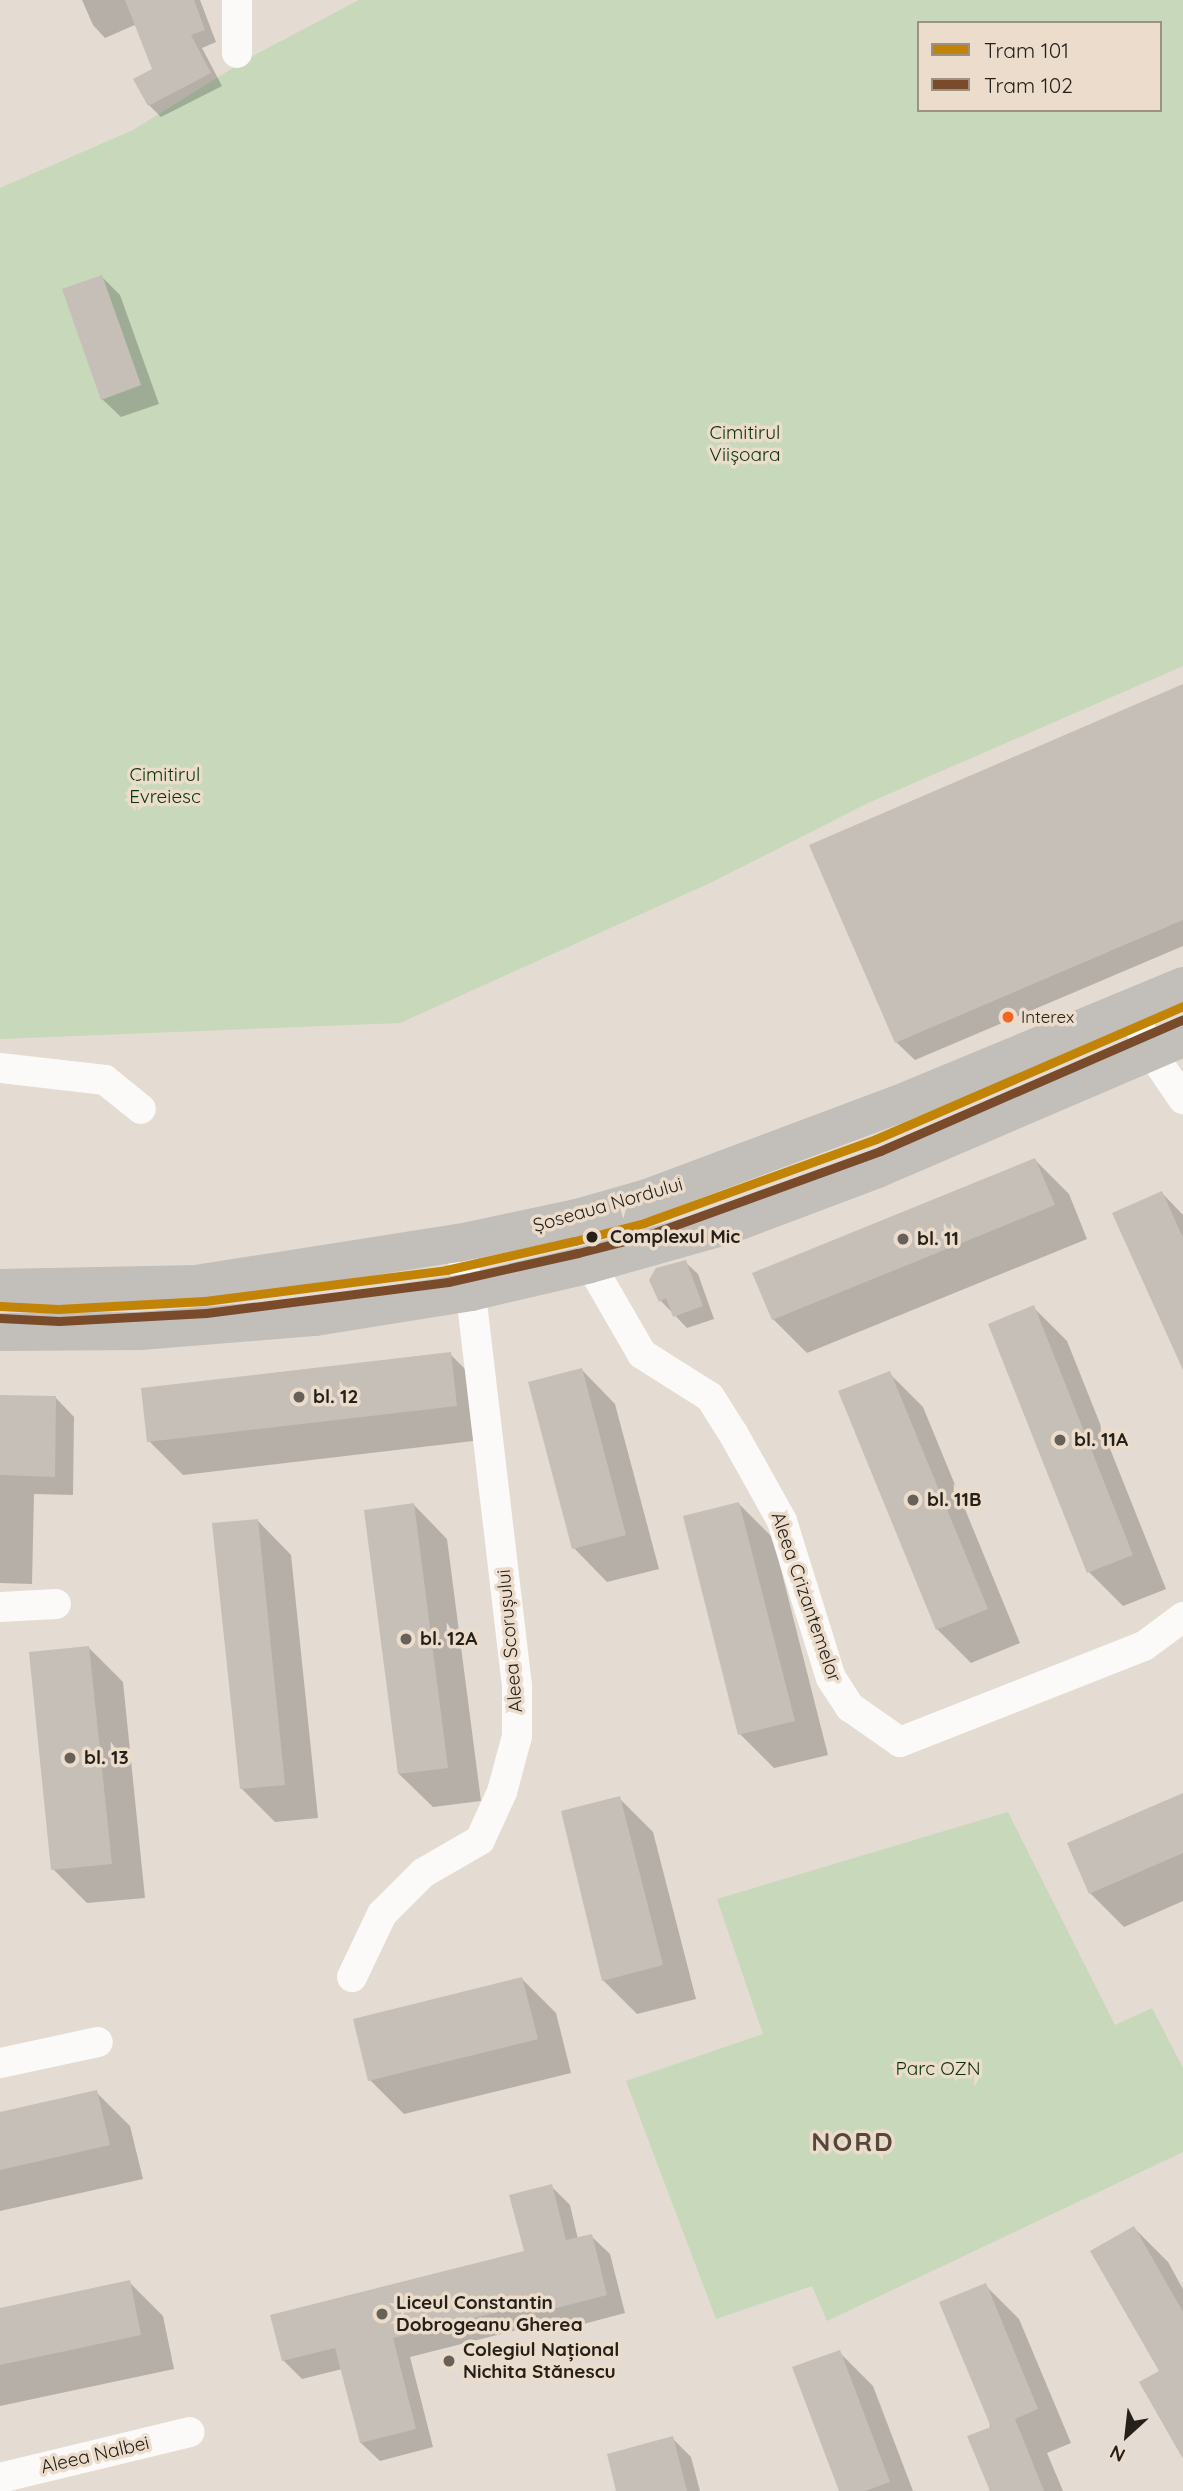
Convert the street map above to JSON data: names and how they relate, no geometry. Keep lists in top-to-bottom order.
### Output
{
  "streets": {
    "main road": ["Șoseaua Nordului"],
    "street": ["Aleea Crizantemelor", "Aleea Scorușului", "Aleea Nalbei"]
  },
  "crossings": [
    ["Șoseaua Nordului", "Aleea Scorușului"]
  ],
  "districts": ["NORD"],
  "parks": ["Cimitirul Viișoara", "Cimitirul Evreiesc", "Parc OZN"],
  "places": [
    "Interex",
    "Complexul Mic",
    "bl. 11",
    "bl. 12",
    "bl. 11A",
    "bl. 11B",
    "bl. 12A",
    "bl. 13",
    "Liceul Constantin Dobrogeanu Gherea",
    "Colegiul Național Nichita Stănescu"
  ],
  "lines": ["tram line 101", "tram line 102"],
  "legend": ["Tram 101", "Tram 102"],
  "north": "bottom left"
}
